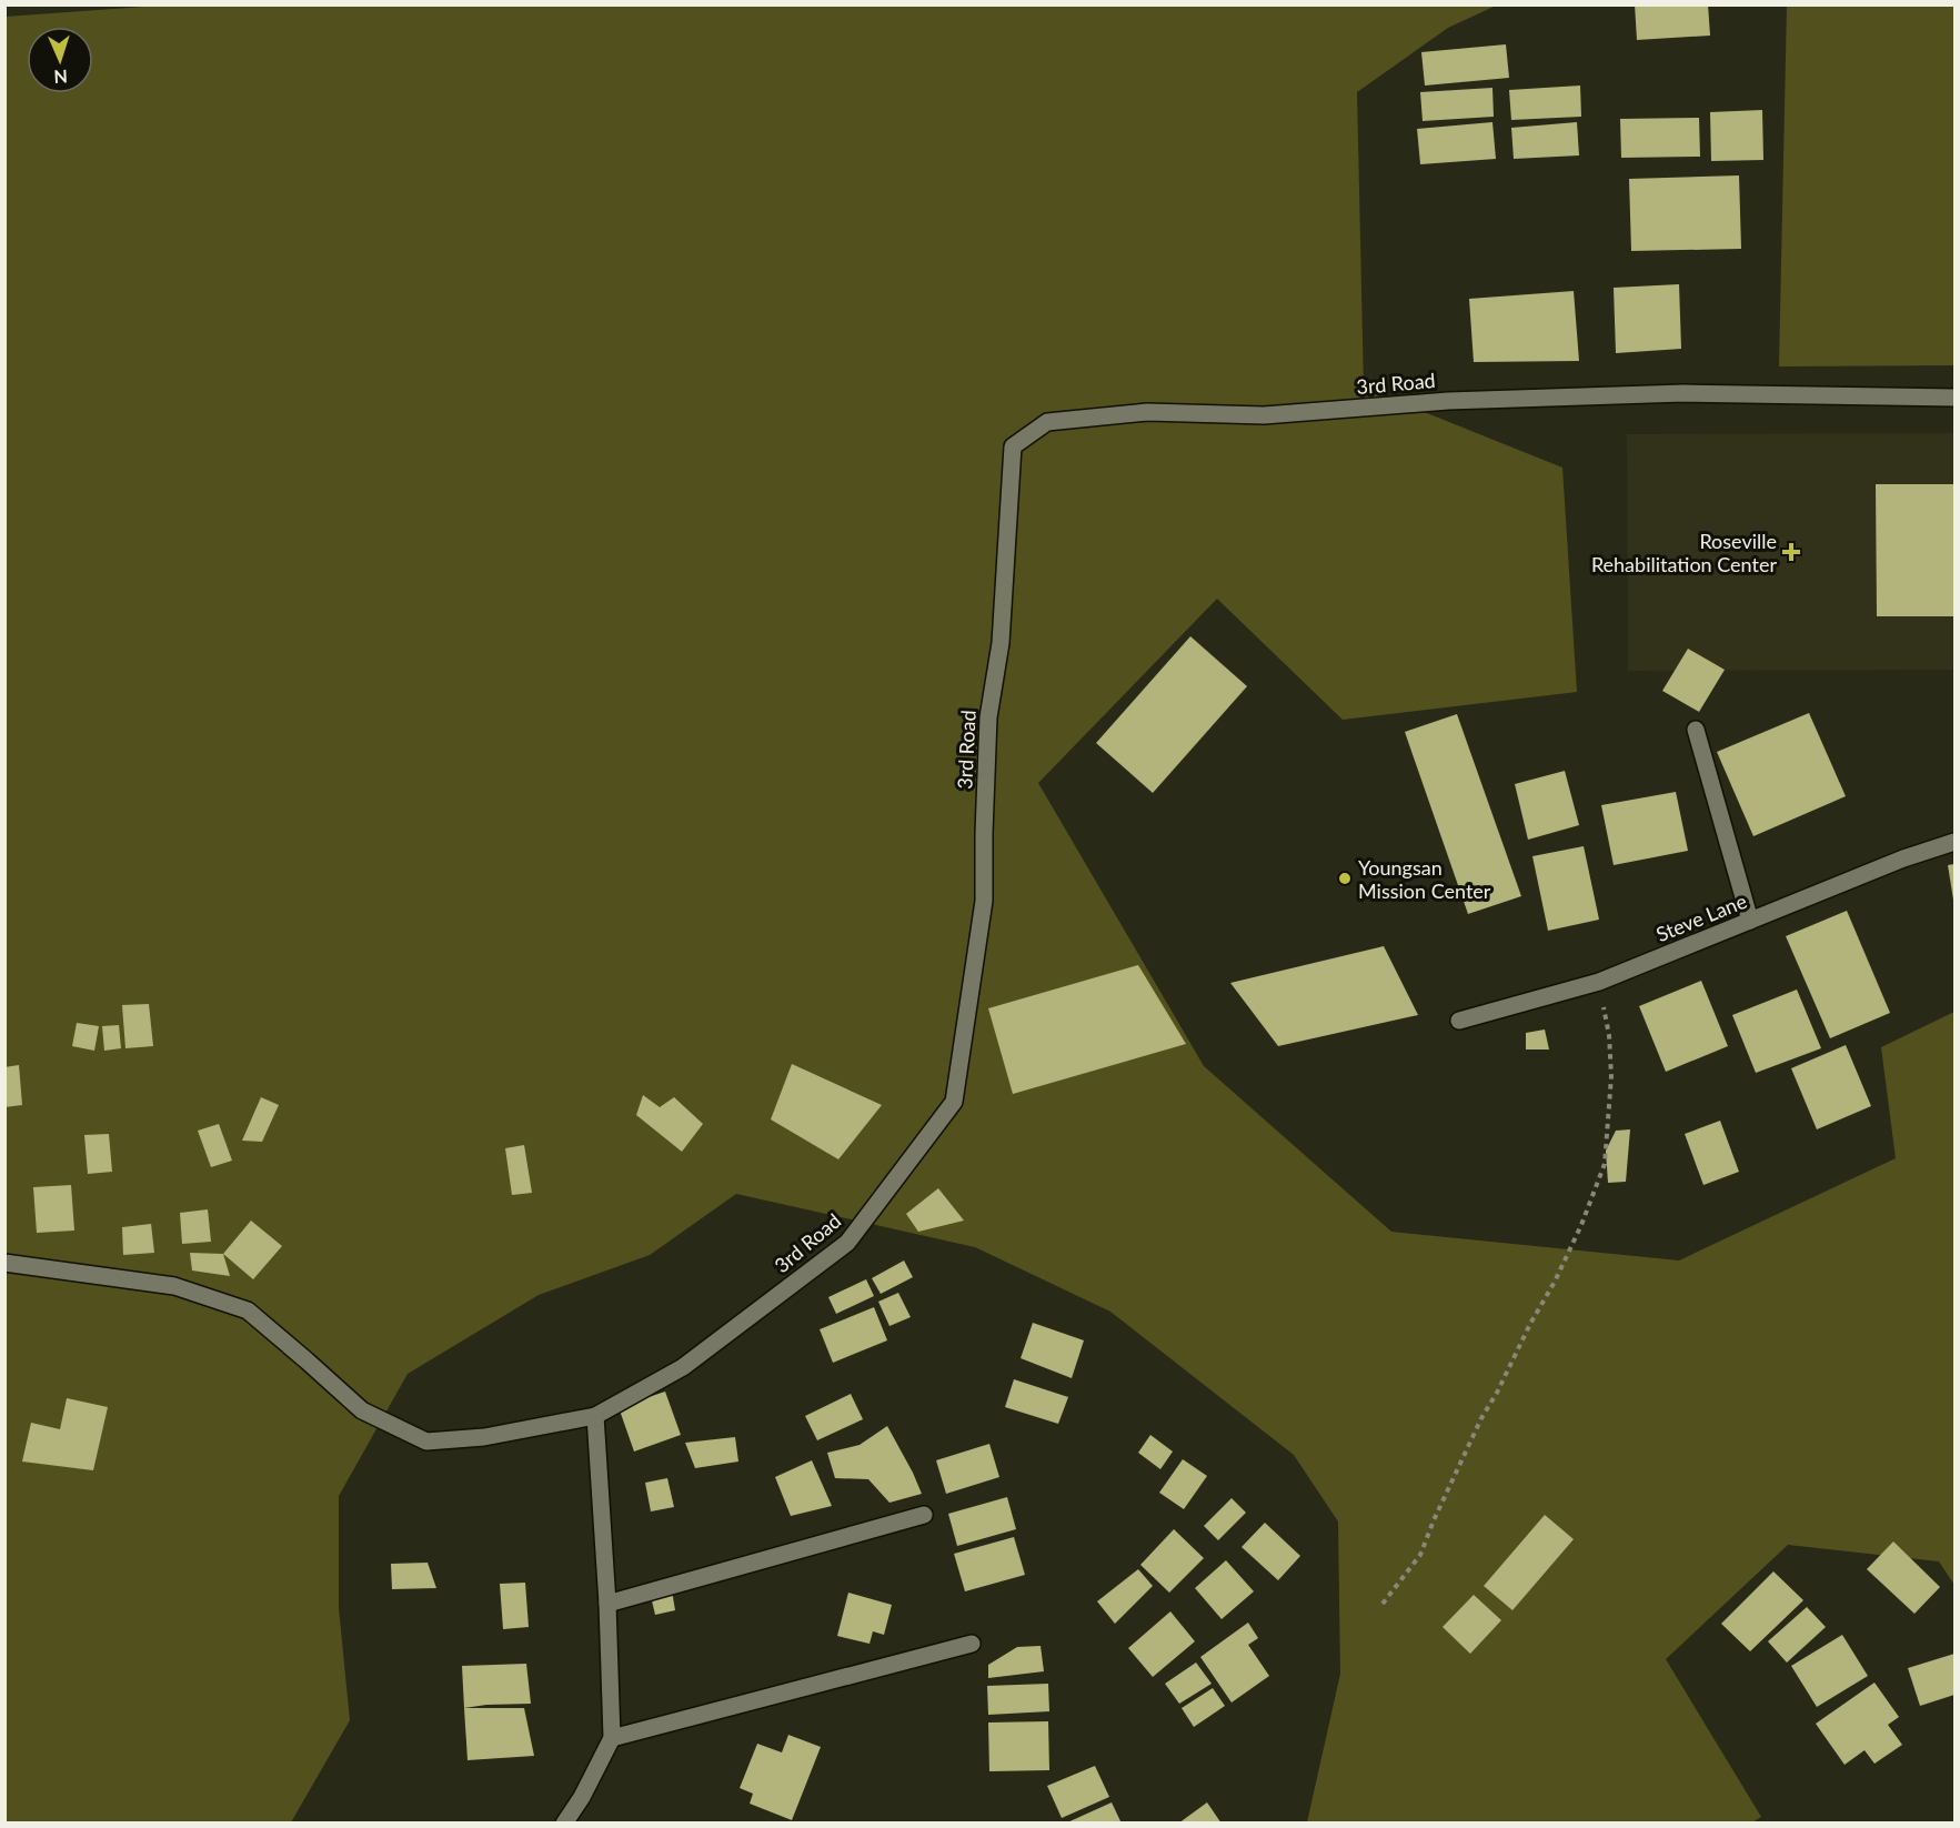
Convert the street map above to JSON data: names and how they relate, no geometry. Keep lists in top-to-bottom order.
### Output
{
  "streets": {
    "street": ["3rd Road", "Steve Lane"]
  },
  "places": {
    "health": ["Roseville Rehabilitation Center"],
    "other": ["Youngsan Mission Center"]
  },
  "north": "bottom"
}
